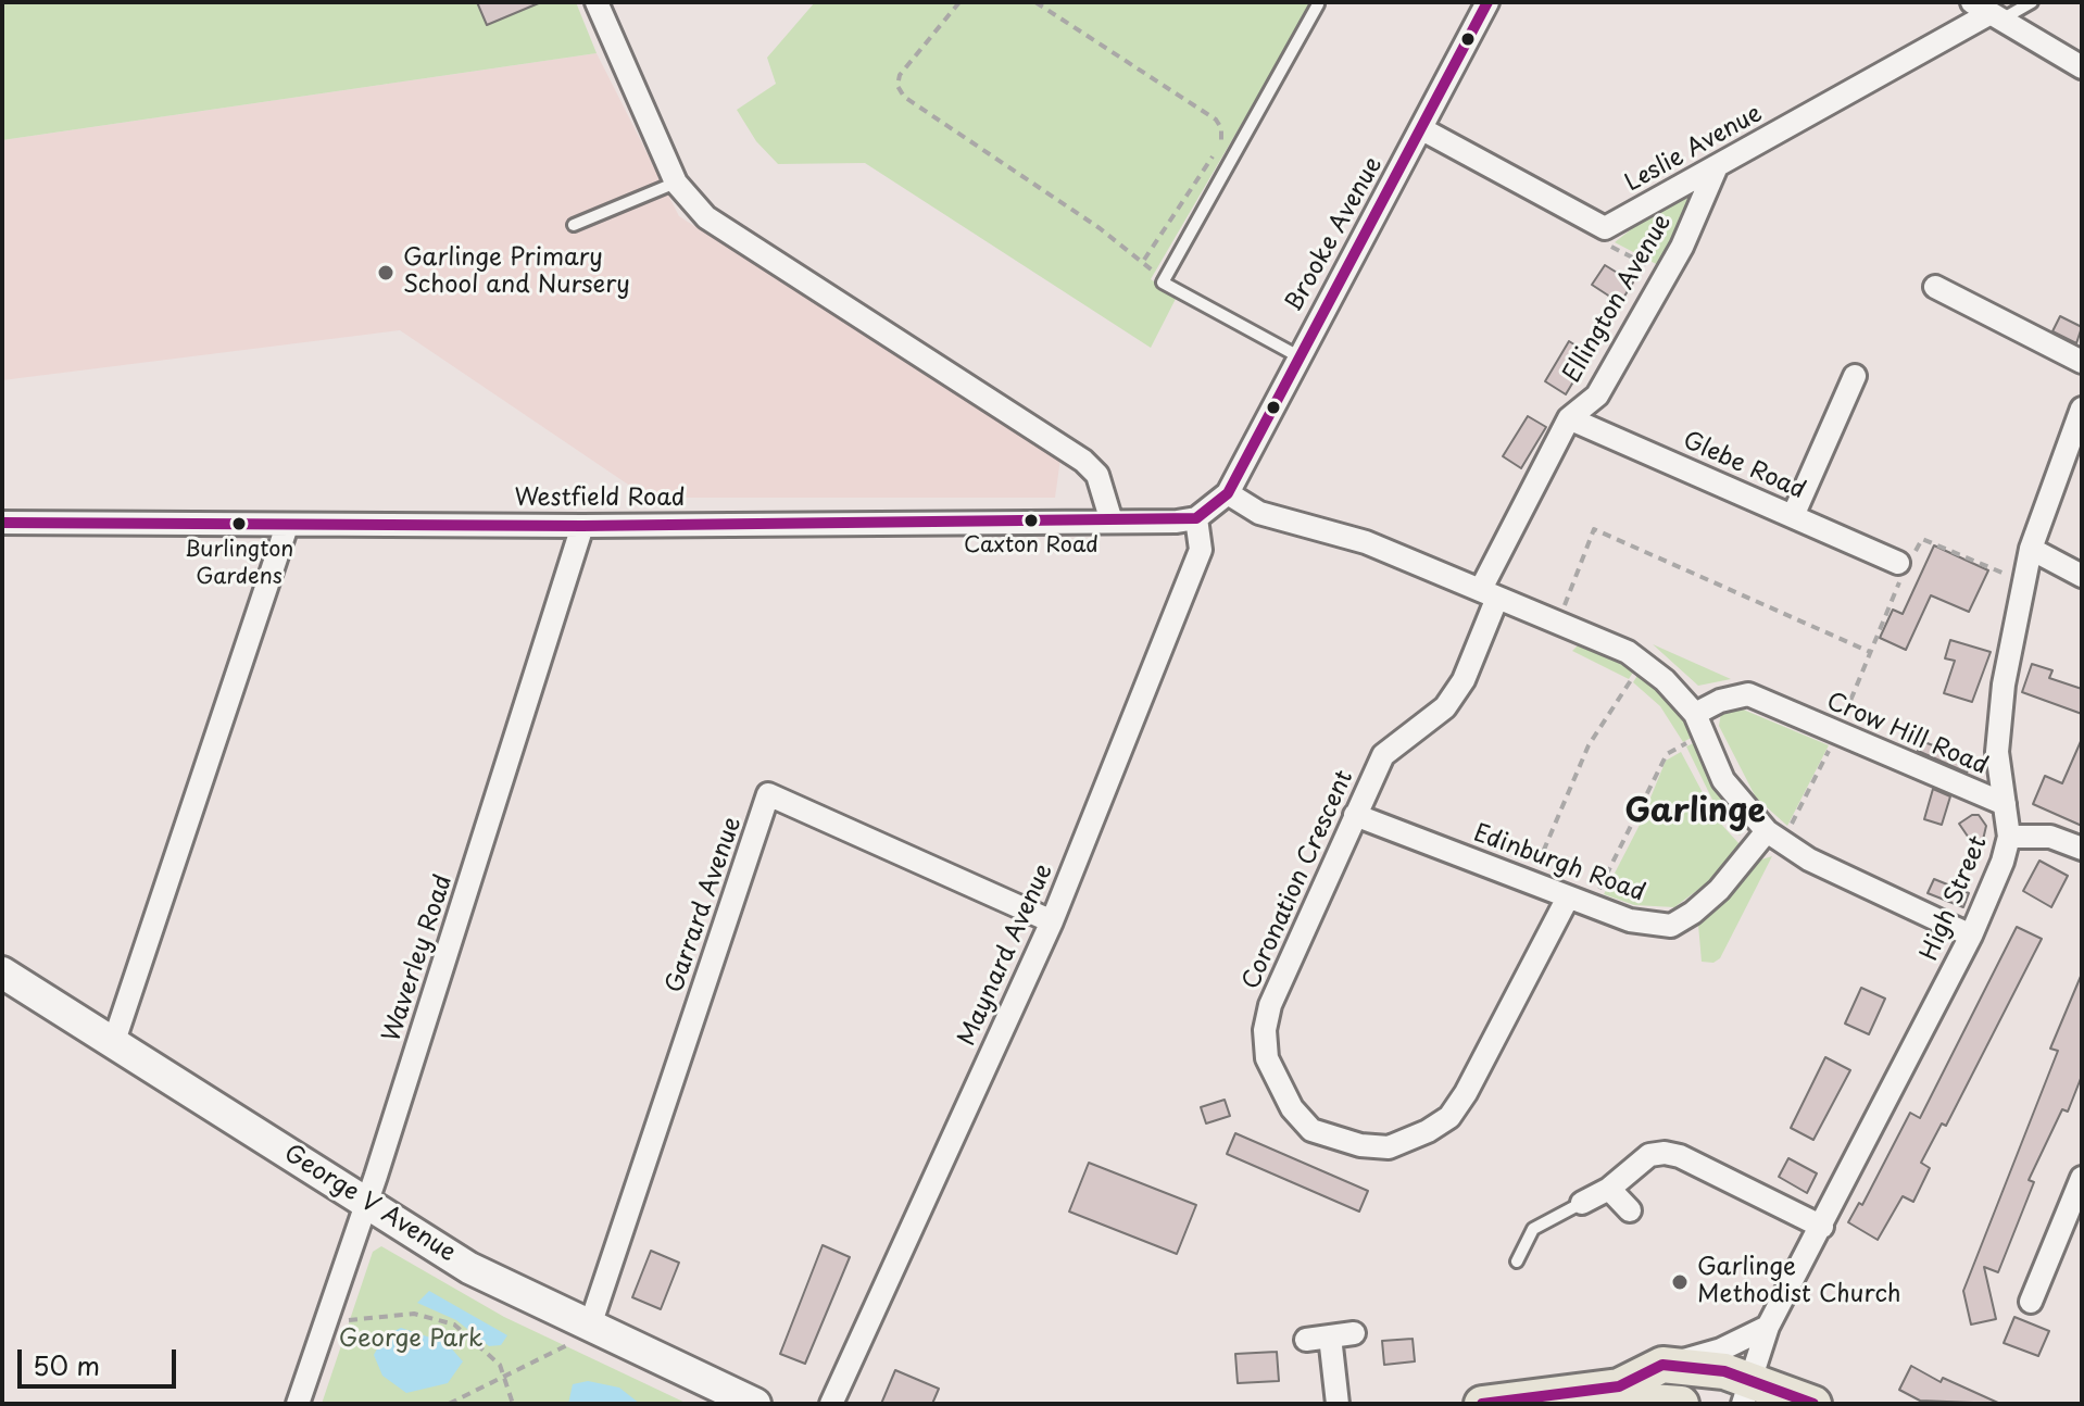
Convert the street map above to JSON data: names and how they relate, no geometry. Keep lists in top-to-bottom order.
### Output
{
  "streets": {
    "main road": ["George V Avenue"],
    "street": [
      "Leslie Avenue",
      "Brooke Avenue",
      "Ellington Avenue",
      "Glebe Road",
      "Westfield Road",
      "Crow Hill Road",
      "Edinburgh Road",
      "Coronation Crescent",
      "High Street",
      "Garrard Avenue",
      "Maynard Avenue",
      "Waverley Road"
    ]
  },
  "crossings": [
    ["Leslie Avenue", "Ellington Avenue"],
    ["Ellington Avenue", "Glebe Road"],
    ["Ellington Avenue", "Coronation Crescent"],
    ["Westfield Road", "Maynard Avenue"],
    ["Westfield Road", "Waverley Road"],
    ["Crow Hill Road", "High Street"],
    ["Edinburgh Road", "Coronation Crescent"],
    ["Garrard Avenue", "Maynard Avenue"],
    ["Garrard Avenue", "George V Avenue"],
    ["Waverley Road", "George V Avenue"]
  ],
  "districts": ["Garlinge"],
  "parks": ["George Park"],
  "places": [
    "Garlinge Primary School and Nursery",
    "Caxton Road",
    "Burlington Gardens",
    "Garlinge Methodist Church"
  ],
  "scale_bar": "50 m"
}
